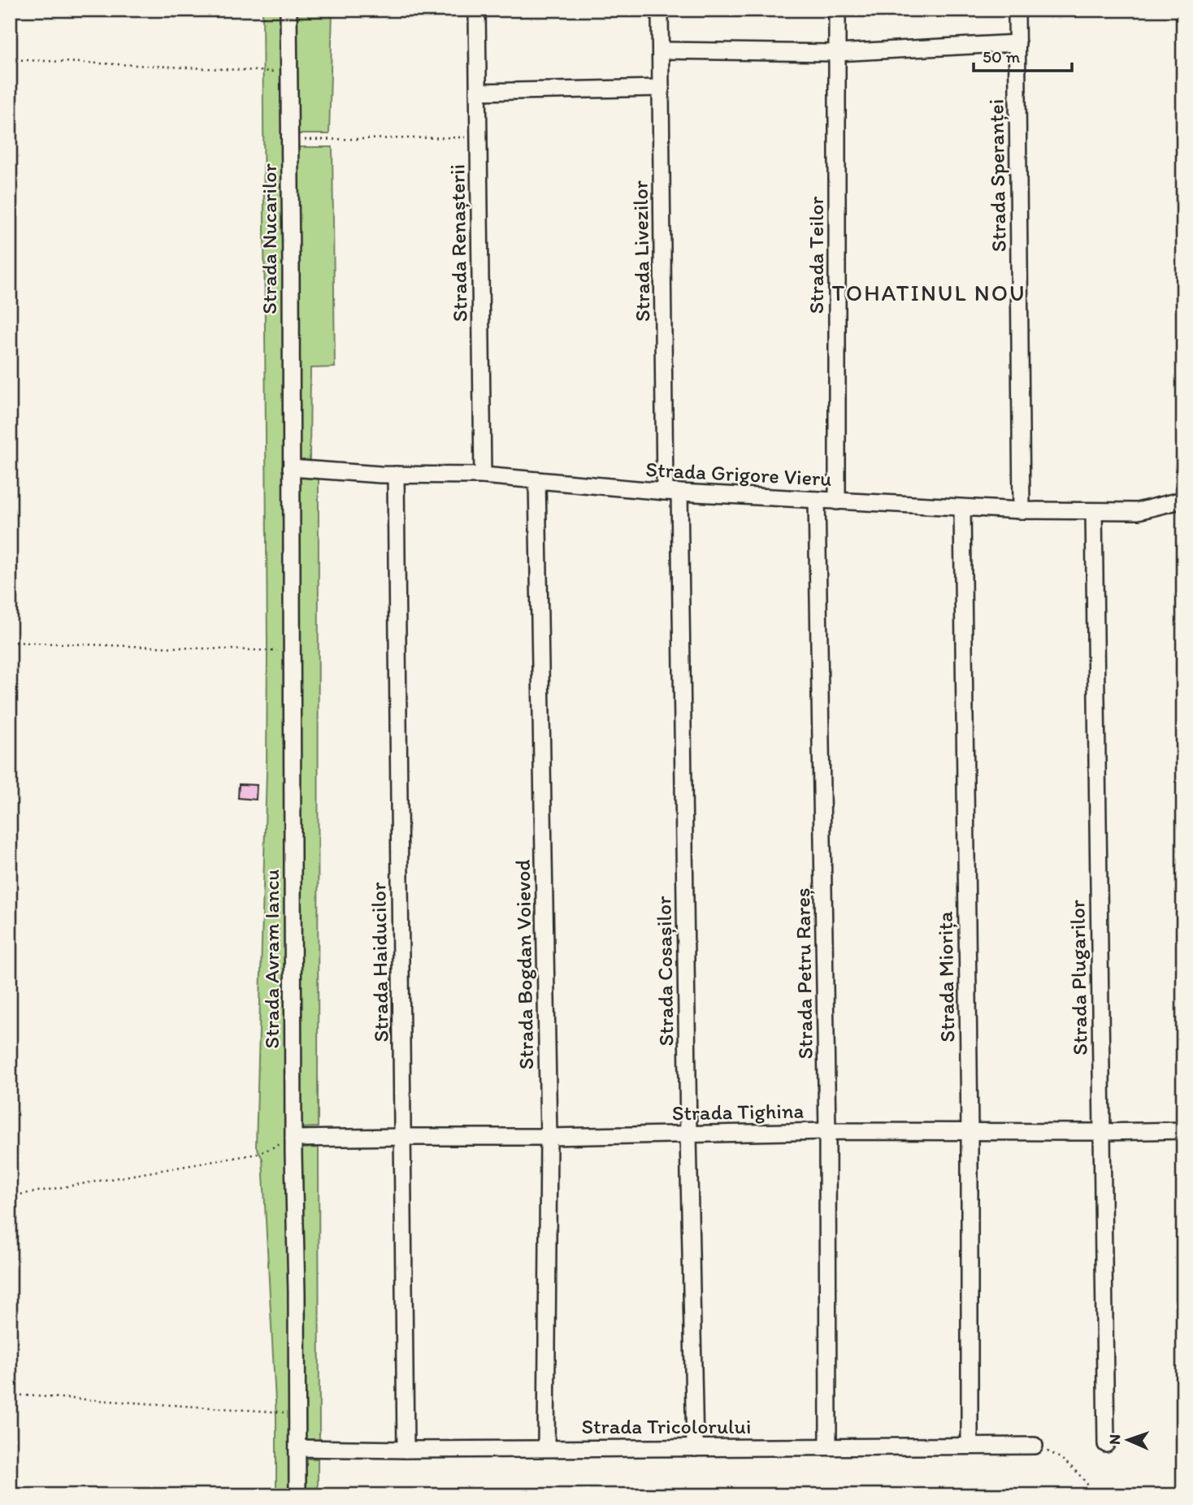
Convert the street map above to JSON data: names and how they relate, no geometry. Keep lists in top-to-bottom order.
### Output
{
  "streets": {
    "street": [
      "Strada Speranței",
      "Strada Nucarilor",
      "Strada Renașterii",
      "Strada Livezilor",
      "Strada Teilor",
      "Strada Grigore Vieru",
      "Strada Avram Iancu",
      "Strada Haiducilor",
      "Strada Bogdan Voievod",
      "Strada Cosașilor",
      "Strada Petru Rareș",
      "Strada Miorița",
      "Strada Plugarilor",
      "Strada Tighina",
      "Strada Tricolorului"
    ]
  },
  "crossings": [
    ["Strada Speranței", "Strada Grigore Vieru"],
    ["Strada Nucarilor", "Strada Grigore Vieru"],
    ["Strada Nucarilor", "Strada Avram Iancu"],
    ["Strada Renașterii", "Strada Grigore Vieru"],
    ["Strada Livezilor", "Strada Grigore Vieru"],
    ["Strada Livezilor", "Strada Cosașilor"],
    ["Strada Teilor", "Strada Grigore Vieru"],
    ["Strada Grigore Vieru", "Strada Avram Iancu"],
    ["Strada Grigore Vieru", "Strada Haiducilor"],
    ["Strada Grigore Vieru", "Strada Bogdan Voievod"],
    ["Strada Grigore Vieru", "Strada Cosașilor"],
    ["Strada Grigore Vieru", "Strada Petru Rareș"],
    ["Strada Grigore Vieru", "Strada Miorița"],
    ["Strada Grigore Vieru", "Strada Plugarilor"],
    ["Strada Avram Iancu", "Strada Tighina"],
    ["Strada Avram Iancu", "Strada Tricolorului"],
    ["Strada Haiducilor", "Strada Tighina"],
    ["Strada Haiducilor", "Strada Tricolorului"],
    ["Strada Bogdan Voievod", "Strada Tighina"],
    ["Strada Bogdan Voievod", "Strada Tricolorului"],
    ["Strada Cosașilor", "Strada Tighina"],
    ["Strada Cosașilor", "Strada Tricolorului"],
    ["Strada Petru Rareș", "Strada Tighina"],
    ["Strada Petru Rareș", "Strada Tricolorului"],
    ["Strada Miorița", "Strada Tighina"],
    ["Strada Miorița", "Strada Tricolorului"],
    ["Strada Plugarilor", "Strada Tighina"]
  ],
  "districts": ["TOHATINUL NOU"],
  "scale_bar": "50 m",
  "north": "left"
}
